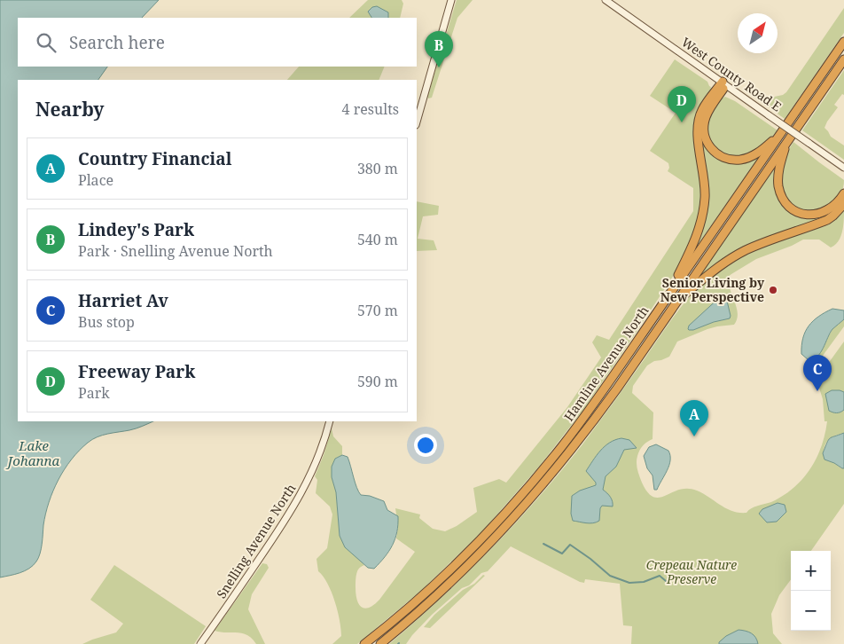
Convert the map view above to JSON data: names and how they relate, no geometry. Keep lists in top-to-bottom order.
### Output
{
  "streets": {
    "highway": ["Hamline Avenue North"],
    "street": ["West County Road E", "Snelling Avenue North"]
  },
  "water": ["Lake Johanna"],
  "parks": ["Crepeau Nature Preserve"],
  "places": ["Senior Living by New Perspective"],
  "north": "top right",
  "page": {
    "search": "Search here",
    "pins": [
      "B",
      "D",
      "C",
      "A"
    ],
    "heading": ["Nearby", "4 results"],
    "list": [
      {
        "mark": "A",
        "name": "Country Financial",
        "note": "Place",
        "value": "380 m"
      },
      {
        "mark": "B",
        "name": "Lindey's Park",
        "note": "Park · Snelling Avenue North",
        "value": "540 m"
      },
      {
        "mark": "C",
        "name": "Harriet Av",
        "note": "Bus stop",
        "value": "570 m"
      },
      {
        "mark": "D",
        "name": "Freeway Park",
        "note": "Park",
        "value": "590 m"
      }
    ],
    "map_buttons": ["+", "−"]
  }
}
